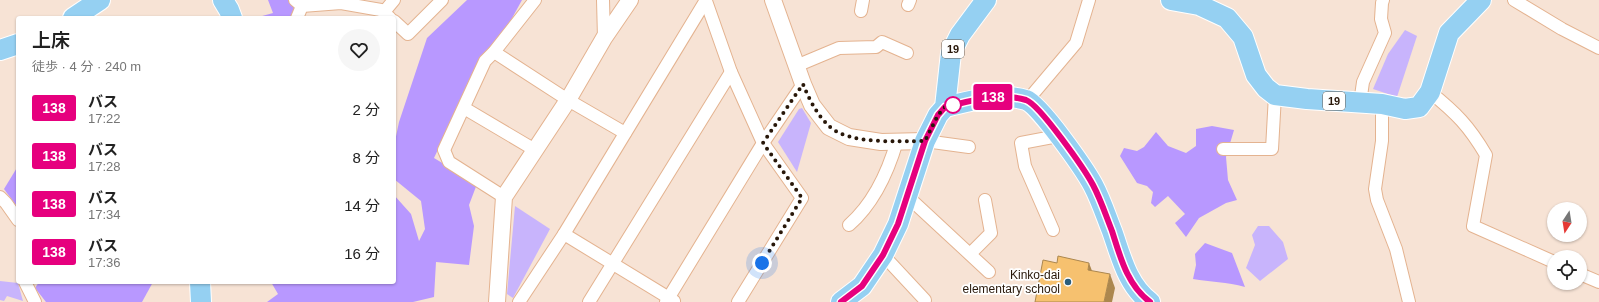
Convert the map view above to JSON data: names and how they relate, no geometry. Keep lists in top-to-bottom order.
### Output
{
  "streets": {
    "main road": ["19"]
  },
  "places": ["Kinko-dai elementary school"],
  "lines": ["bus line 138"],
  "north": "bottom",
  "page": {
    "on_map": "138",
    "heading": ["上床", "徒歩 · 4 分 · 240 m"],
    "list": [
      {
        "mark": "138",
        "name": "バス",
        "note": "17:22",
        "value": "2 分"
      },
      {
        "mark": "138",
        "name": "バス",
        "note": "17:28",
        "value": "8 分"
      },
      {
        "mark": "138",
        "name": "バス",
        "note": "17:34",
        "value": "14 分"
      },
      {
        "mark": "138",
        "name": "バス",
        "note": "17:36",
        "value": "16 分"
      }
    ]
  }
}
